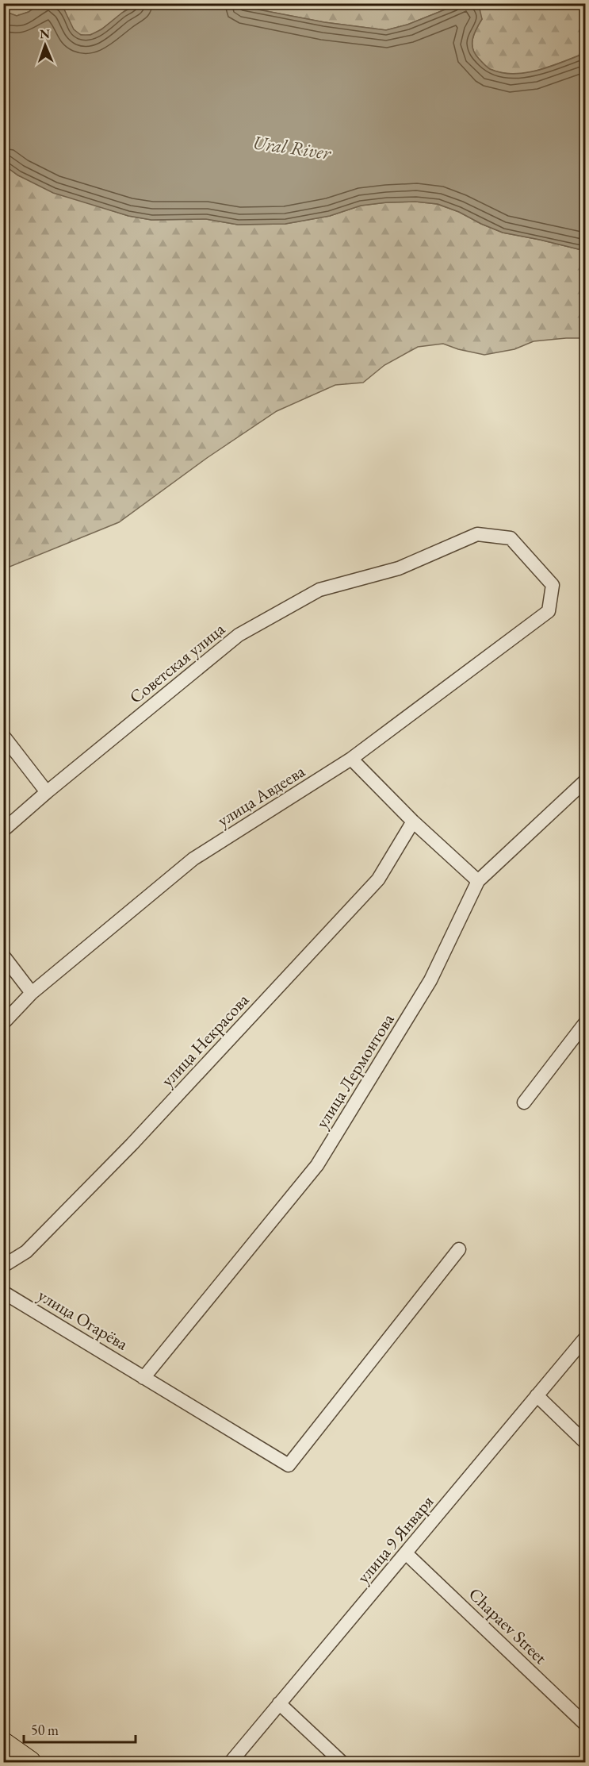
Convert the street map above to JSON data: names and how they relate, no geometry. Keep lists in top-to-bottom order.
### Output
{
  "streets": {
    "street": [
      "Советская улица",
      "улица Авдеева",
      "улица Некрасова",
      "улица Лермонтова",
      "улица Огарёва",
      "улица 9 Января",
      "Chapaev Street"
    ]
  },
  "crossings": [
    ["Советская улица", "улица Авдеева"],
    ["улица Лермонтова", "улица Огарёва"],
    ["улица 9 Января", "Chapaev Street"]
  ],
  "water": ["Ural River"],
  "scale_bar": "50 m",
  "north": "top"
}
